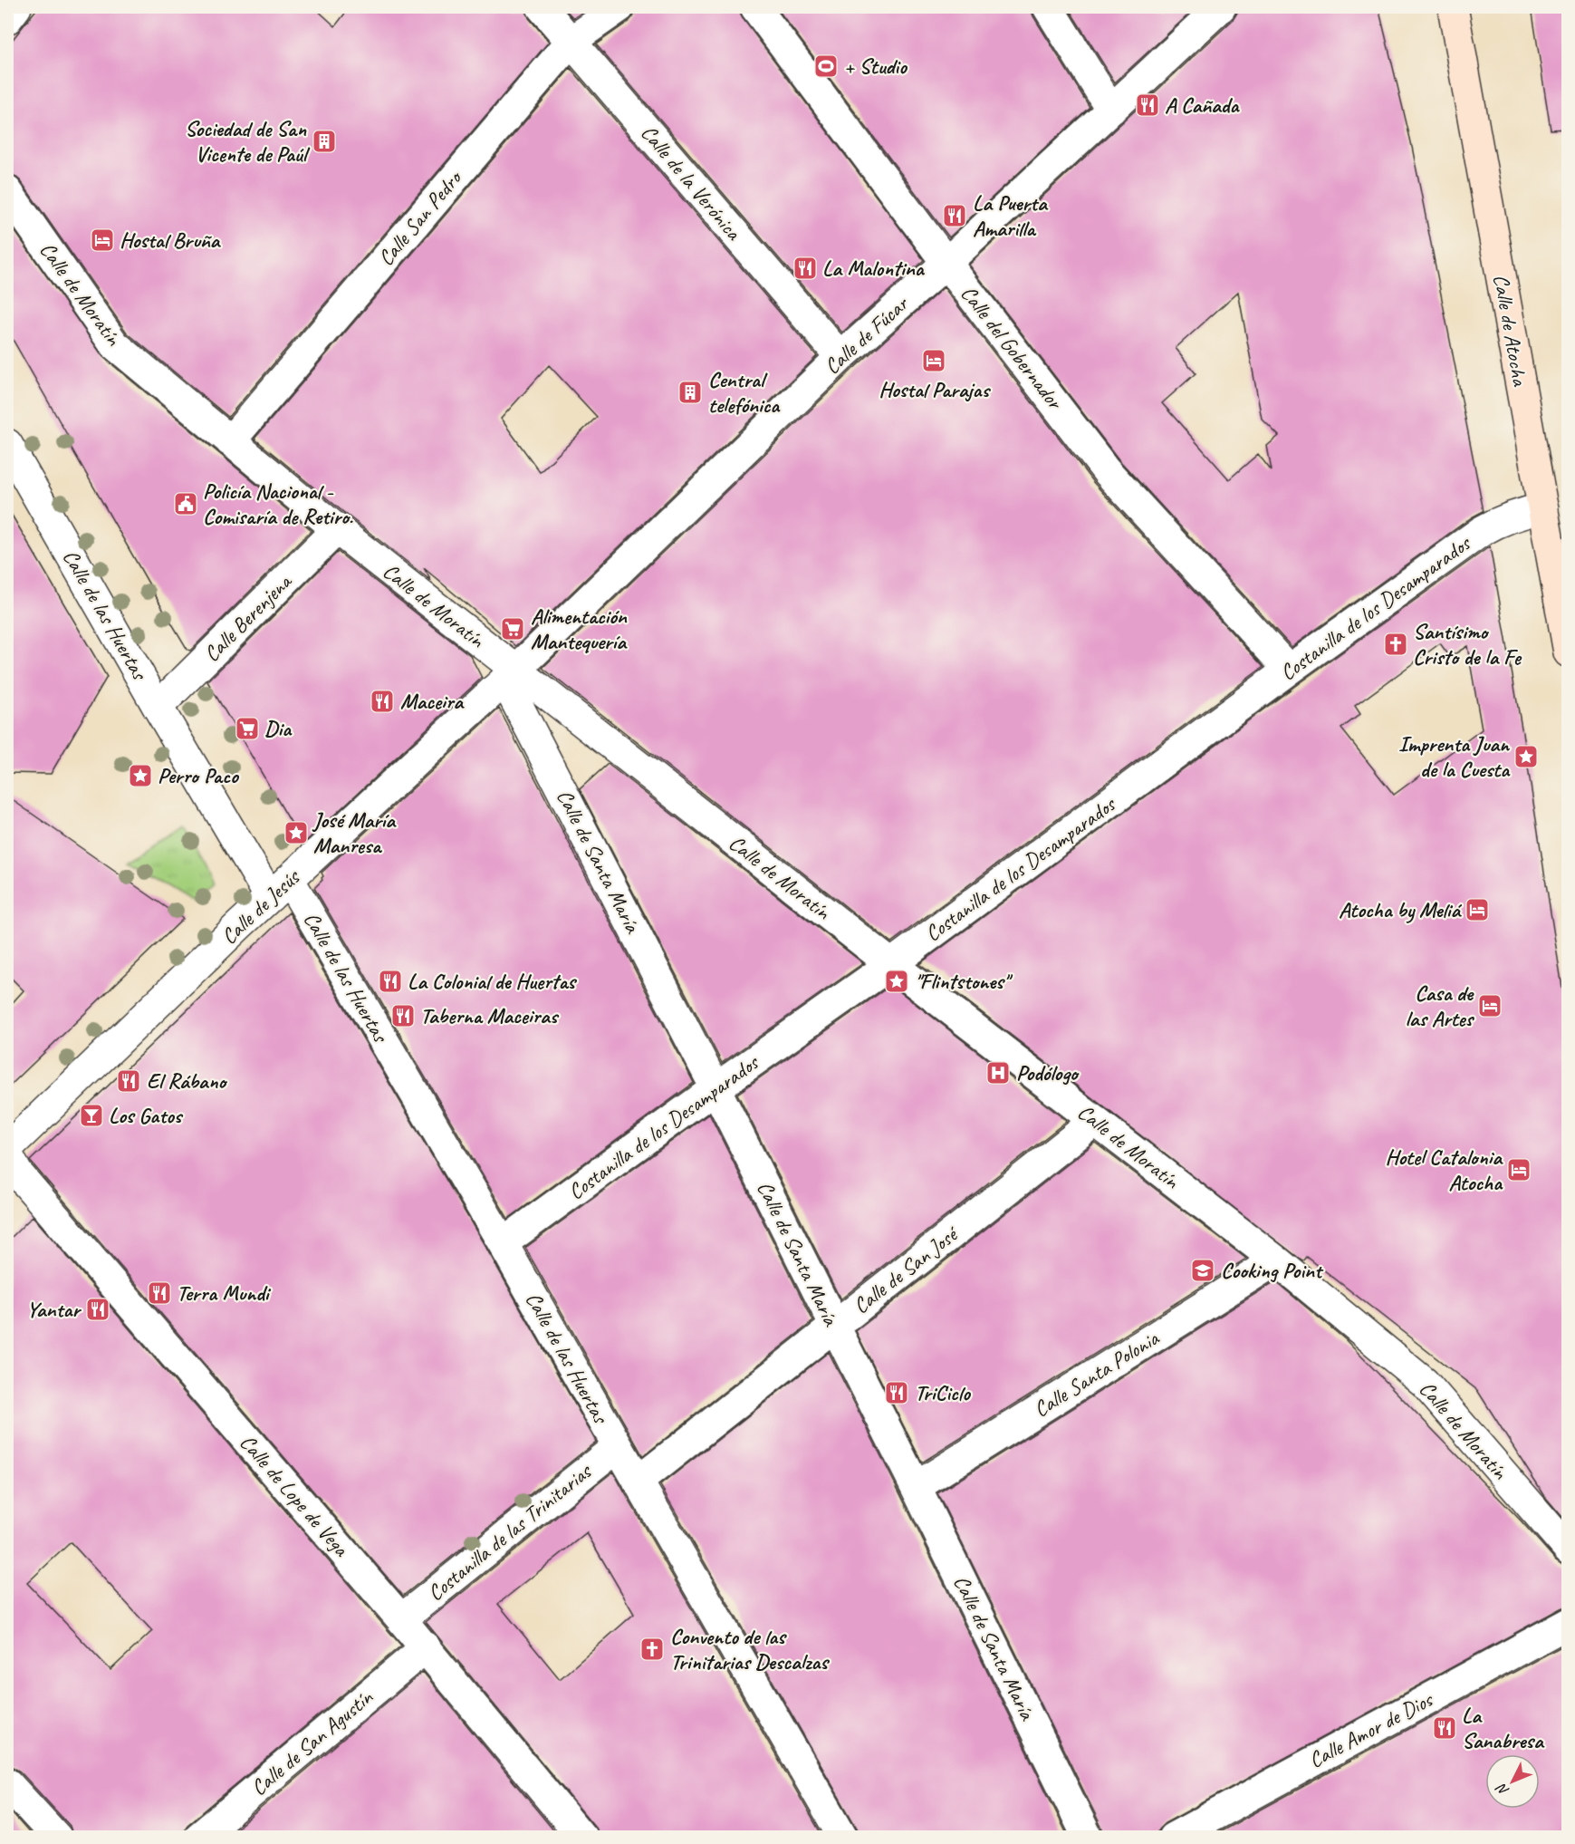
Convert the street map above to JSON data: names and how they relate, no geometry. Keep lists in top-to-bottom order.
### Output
{
  "streets": {
    "street": [
      "Calle de la Verónica",
      "Calle San Pedro",
      "Calle de Moratín",
      "Calle de Atocha",
      "Calle de Fúcar",
      "Calle del Gobernador",
      "Costanilla de los Desamparados",
      "Calle de las Huertas",
      "Calle Berenjena",
      "Calle de Santa María",
      "Calle de Jesús",
      "Calle de San José",
      "Calle Santa Polonia",
      "Calle de Lope de Vega",
      "Costanilla de las Trinitarias",
      "Calle Amor de Dios",
      "Calle de San Agustín"
    ]
  },
  "crossings": [
    ["Calle de la Verónica", "Calle San Pedro"],
    ["Calle de la Verónica", "Calle de Fúcar"],
    ["Calle San Pedro", "Calle de Moratín"],
    ["Calle de Moratín", "Calle de Fúcar"],
    ["Calle de Moratín", "Costanilla de los Desamparados"],
    ["Calle de Moratín", "Calle Berenjena"],
    ["Calle de Moratín", "Calle de Santa María"],
    ["Calle de Moratín", "Calle de Jesús"],
    ["Calle de Moratín", "Calle de San José"],
    ["Calle de Moratín", "Calle Santa Polonia"],
    ["Calle de Atocha", "Costanilla de los Desamparados"],
    ["Calle de Fúcar", "Calle del Gobernador"],
    ["Calle de Fúcar", "Calle de Santa María"],
    ["Calle de Fúcar", "Calle de Jesús"],
    ["Calle del Gobernador", "Costanilla de los Desamparados"],
    ["Costanilla de los Desamparados", "Calle de las Huertas"],
    ["Costanilla de los Desamparados", "Calle de Santa María"],
    ["Calle de las Huertas", "Calle Berenjena"],
    ["Calle de las Huertas", "Calle de Jesús"],
    ["Calle de las Huertas", "Calle de San José"],
    ["Calle de las Huertas", "Costanilla de las Trinitarias"],
    ["Calle de Santa María", "Calle de Jesús"],
    ["Calle de Santa María", "Calle de San José"],
    ["Calle de Santa María", "Calle Santa Polonia"],
    ["Calle de Jesús", "Calle de Lope de Vega"],
    ["Calle de Lope de Vega", "Costanilla de las Trinitarias"],
    ["Calle de Lope de Vega", "Calle de San Agustín"]
  ],
  "places": {
    "sports": ["+ Studio"],
    "restaurant": [
      "A Cañada",
      "La Puerta Amarilla",
      "La Malontina",
      "Maceira",
      "La Colonial de Huertas",
      "Taberna Maceiras",
      "El Rábano",
      "Terra Mundi",
      "Yantar",
      "TriCiclo",
      "La Sanabresa"
    ],
    "building": ["Sociedad de San Vicente de Paúl", "Central telefónica"],
    "hotel": [
      "Hostal Bruña",
      "Hostal Parajas",
      "Atocha by Meliá",
      "Casa de las Artes",
      "Hotel Catalonia Atocha"
    ],
    "public building": ["Policía Nacional - Comisaría de Retiro."],
    "supermarket": ["Alimentación Mantequería", "Dia"],
    "church": ["Santísimo Cristo de la Fe", "Convento de las Trinitarias Descalzas"],
    "place": [
      "Imprenta Juan de la Cuesta",
      "Perro Paco",
      "José María Manresa",
      "\"Flintstones\""
    ],
    "hospital": ["Podólogo"],
    "bar": ["Los Gatos"],
    "school or university": ["Cooking Point"]
  },
  "north": "bottom left"
}
